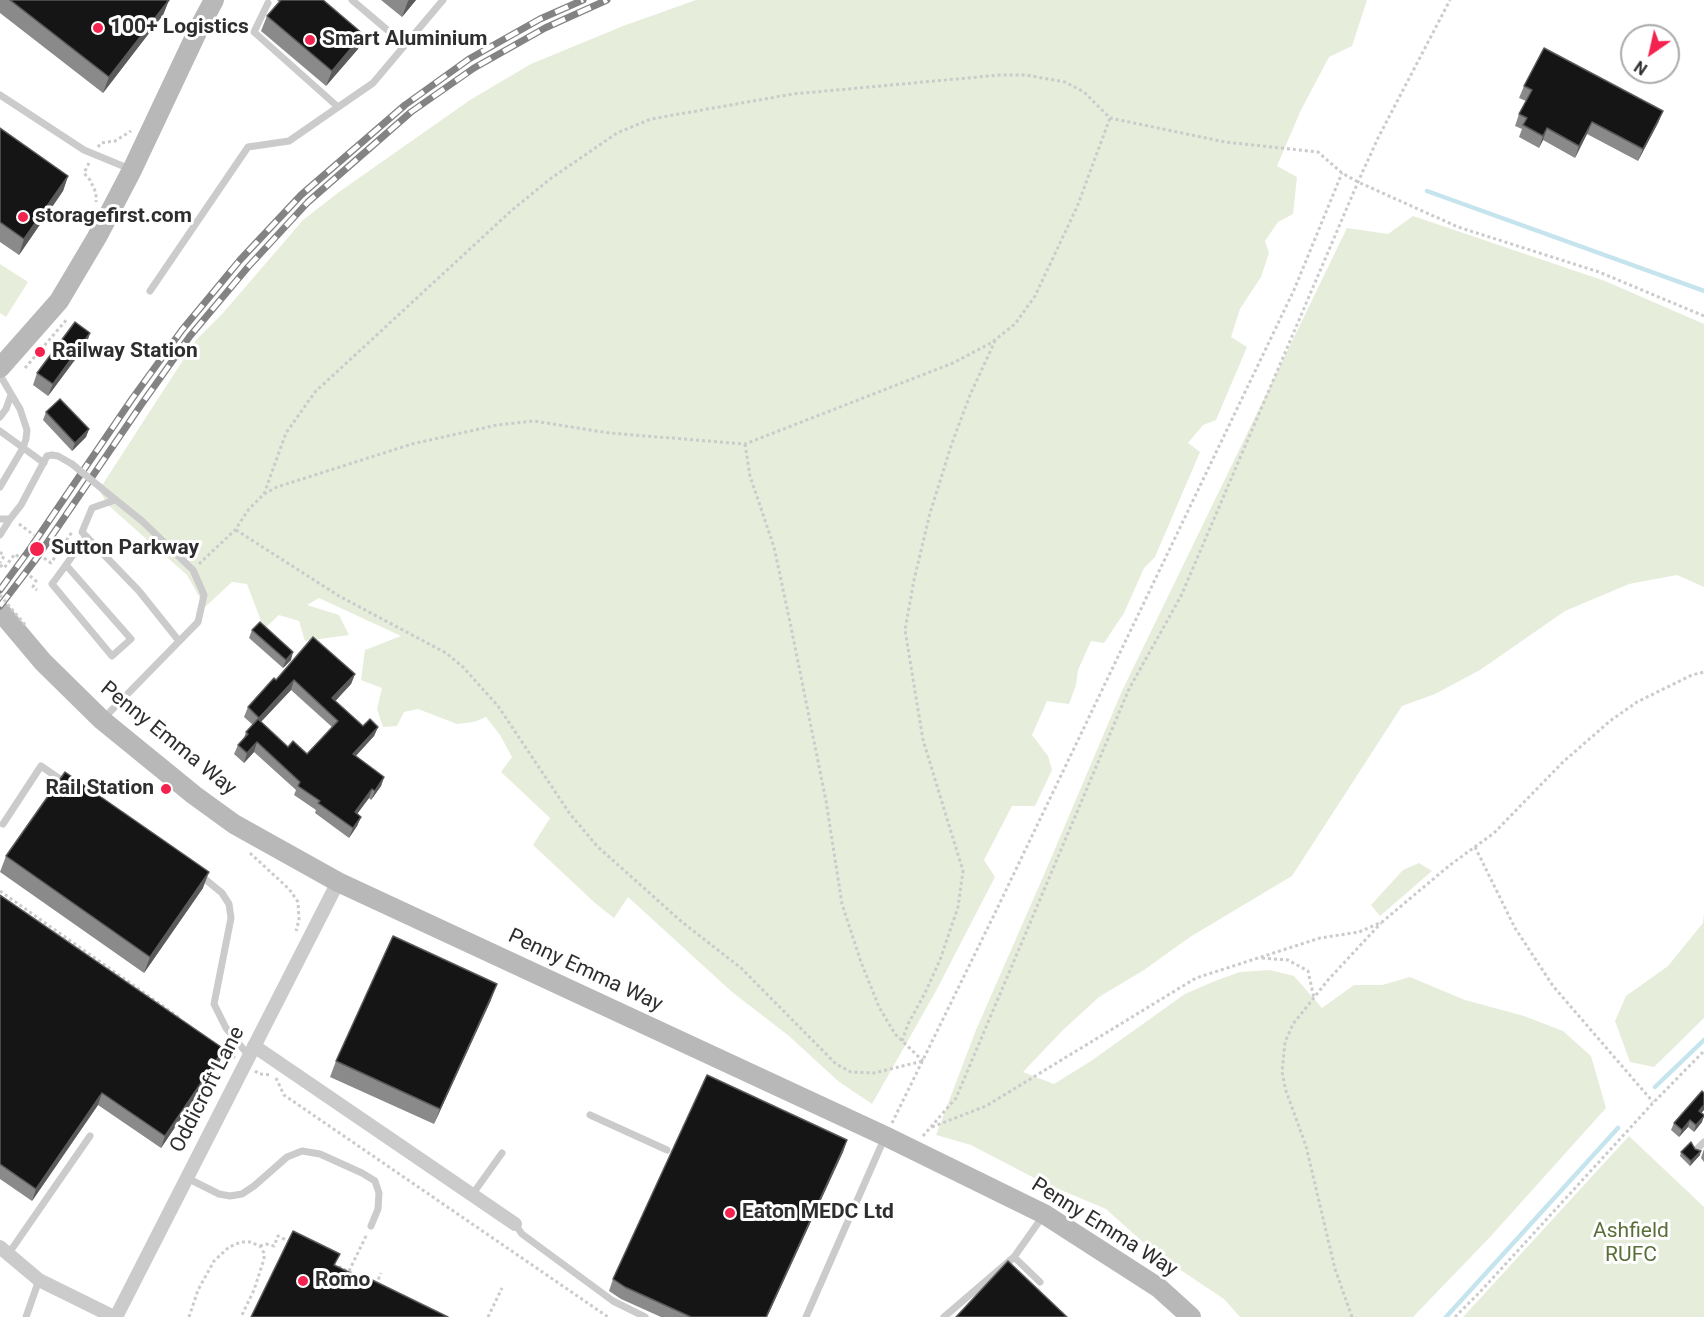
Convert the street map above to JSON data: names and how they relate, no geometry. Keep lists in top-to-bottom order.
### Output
{
  "streets": {
    "main road": ["Penny Emma Way"],
    "street": ["Oddicroft Lane"]
  },
  "crossings": [
    ["Penny Emma Way", "Oddicroft Lane"]
  ],
  "parks": ["Ashfield RUFC"],
  "places": [
    "100+ Logistics",
    "Smart Aluminium",
    "storagefirst.com",
    "Railway Station",
    "Sutton Parkway",
    "Rail Station",
    "Eaton MEDC Ltd",
    "Romo"
  ],
  "north": "bottom left"
}
